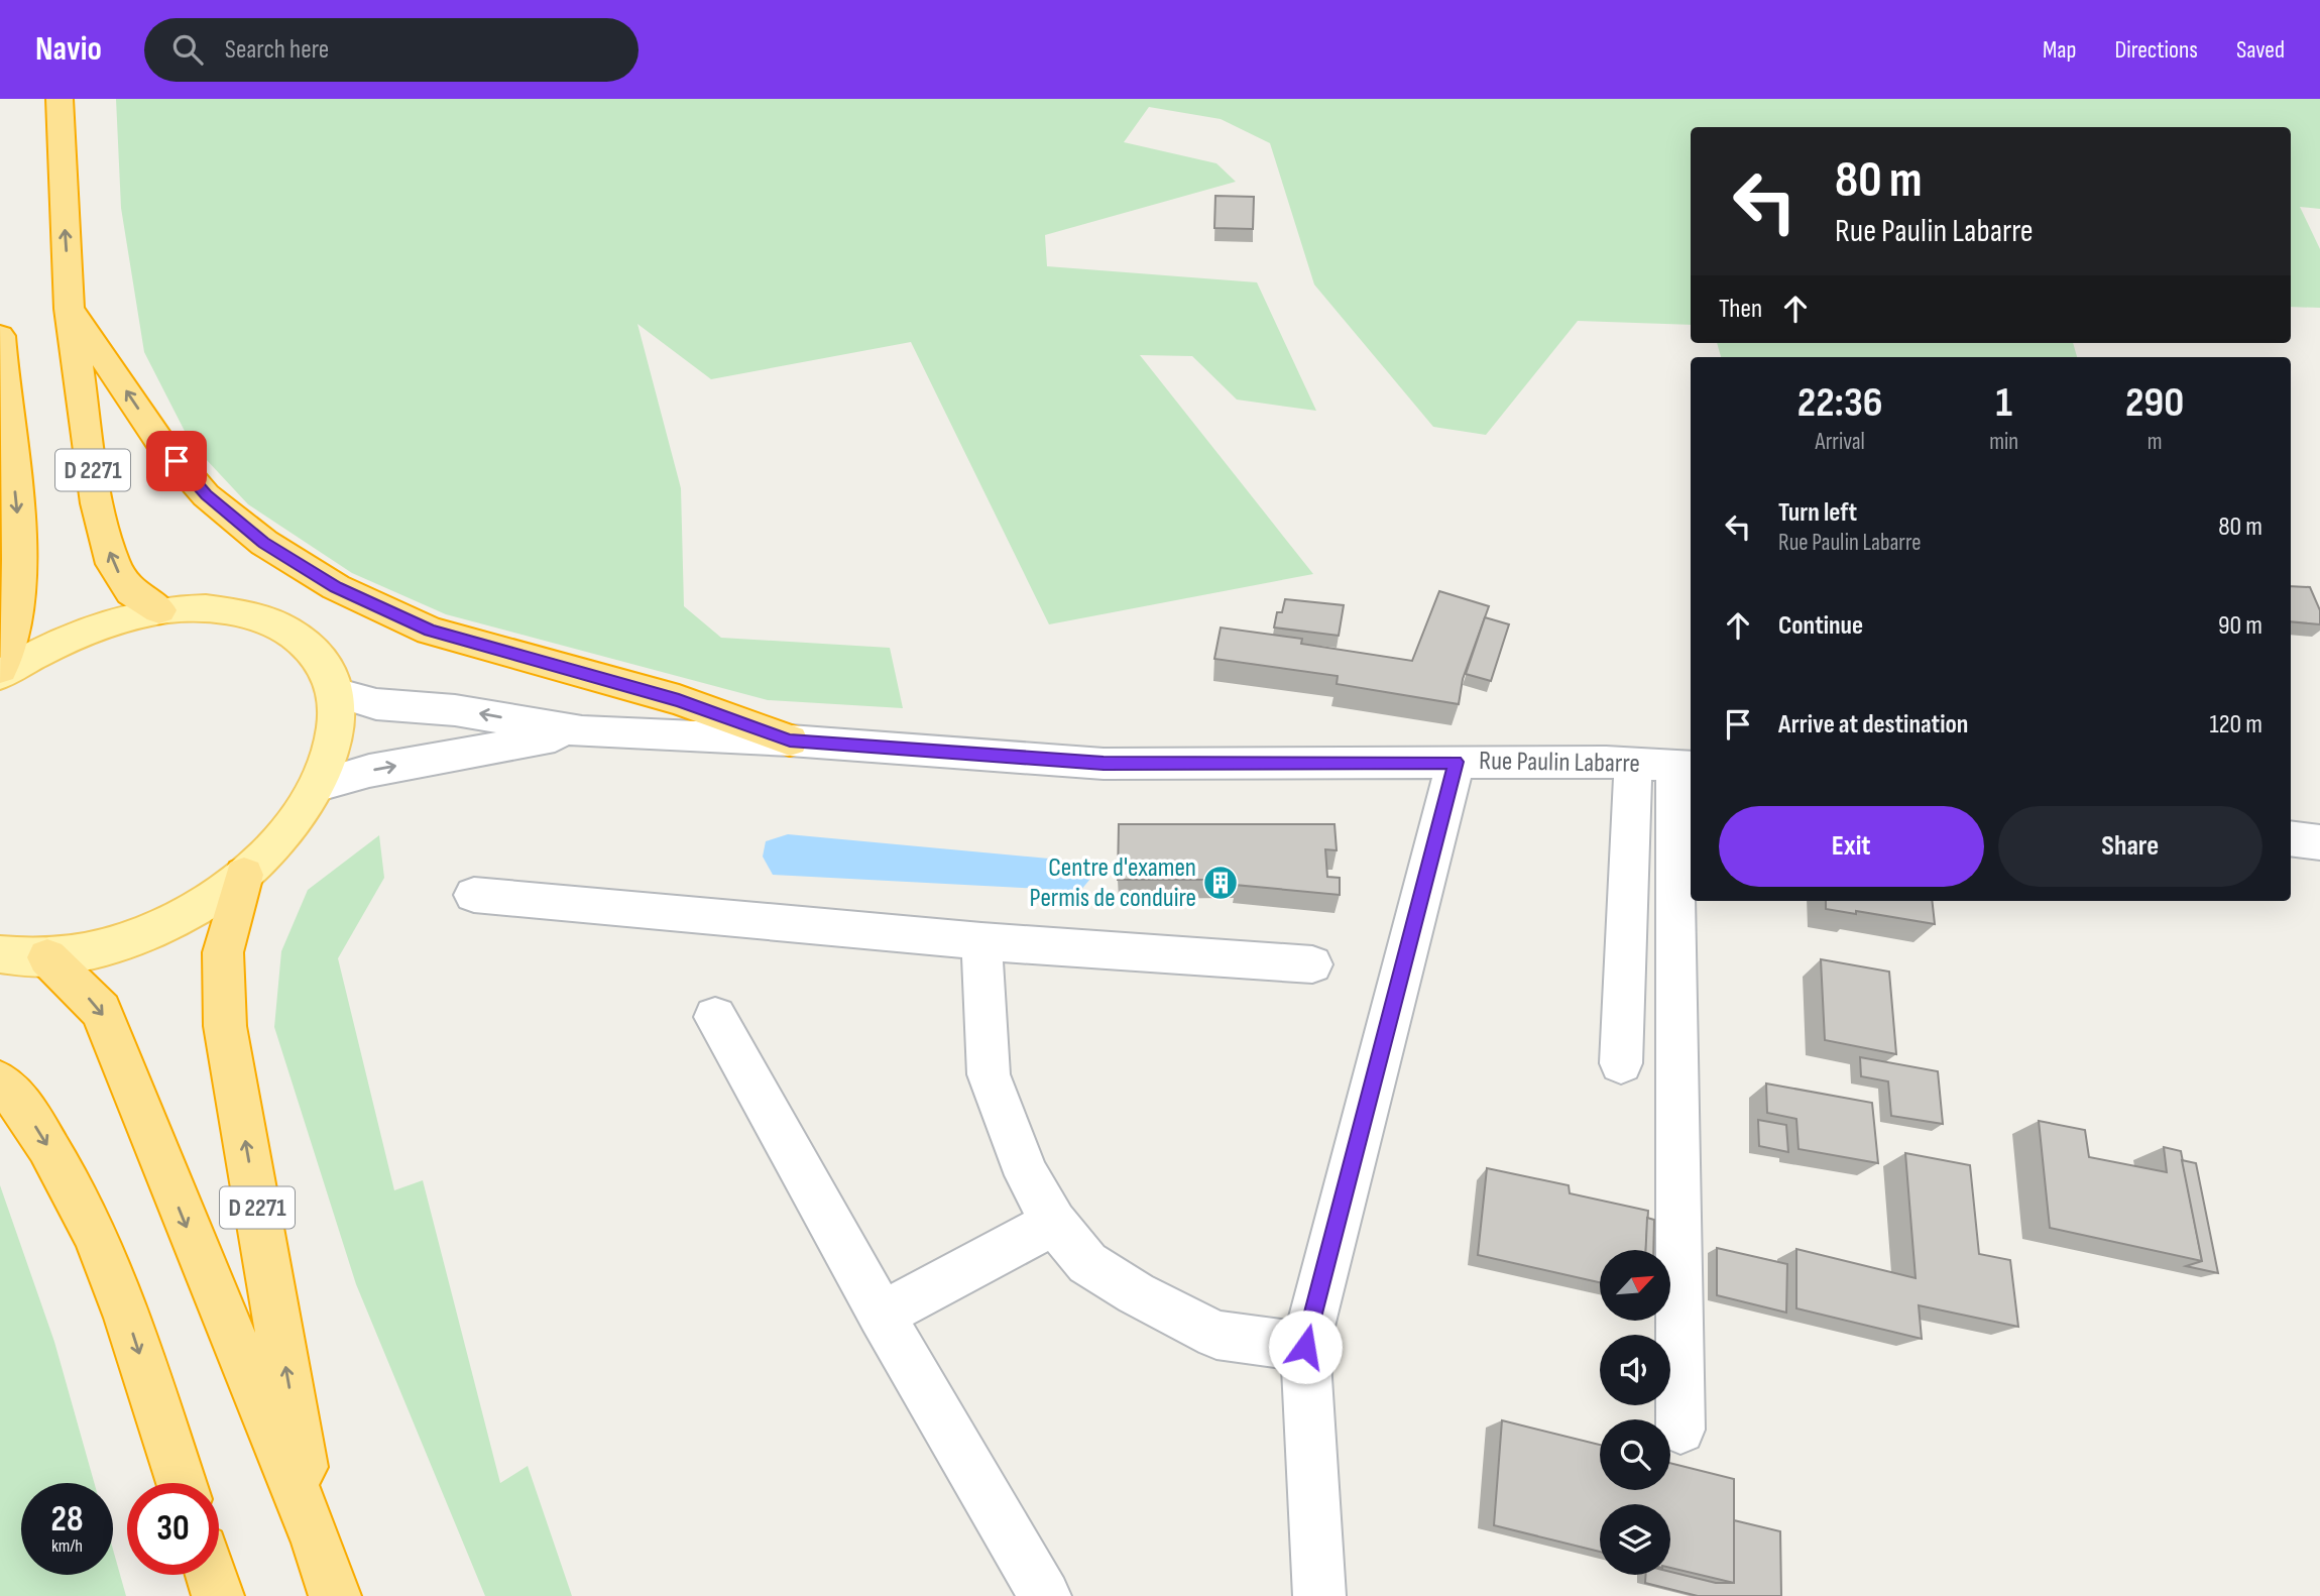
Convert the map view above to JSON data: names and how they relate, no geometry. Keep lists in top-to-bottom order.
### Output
{
  "streets": {
    "highway": ["D 2271"],
    "street": ["Rue Paulin Labarre"]
  },
  "places": {
    "building": ["Centre d'examen Permis de conduire"]
  },
  "north": "top right",
  "page": {
    "header": "Navio",
    "search": "Search here",
    "nav": ["Map", "Directions", "Saved"],
    "turn": ["80 m", "Rue Paulin Labarre"],
    "then": "Then",
    "eta": [
      "22:36",
      "Arrival",
      "1",
      "min",
      "290",
      "m"
    ],
    "list": [
      {
        "name": "Turn left",
        "note": "Rue Paulin Labarre",
        "value": "80 m"
      },
      {
        "name": "Continue",
        "value": "90 m"
      },
      {
        "name": "Arrive at destination",
        "value": "120 m"
      }
    ],
    "buttons": ["Exit", "Share"],
    "speed": "28 km/h",
    "limit": "30"
  }
}
